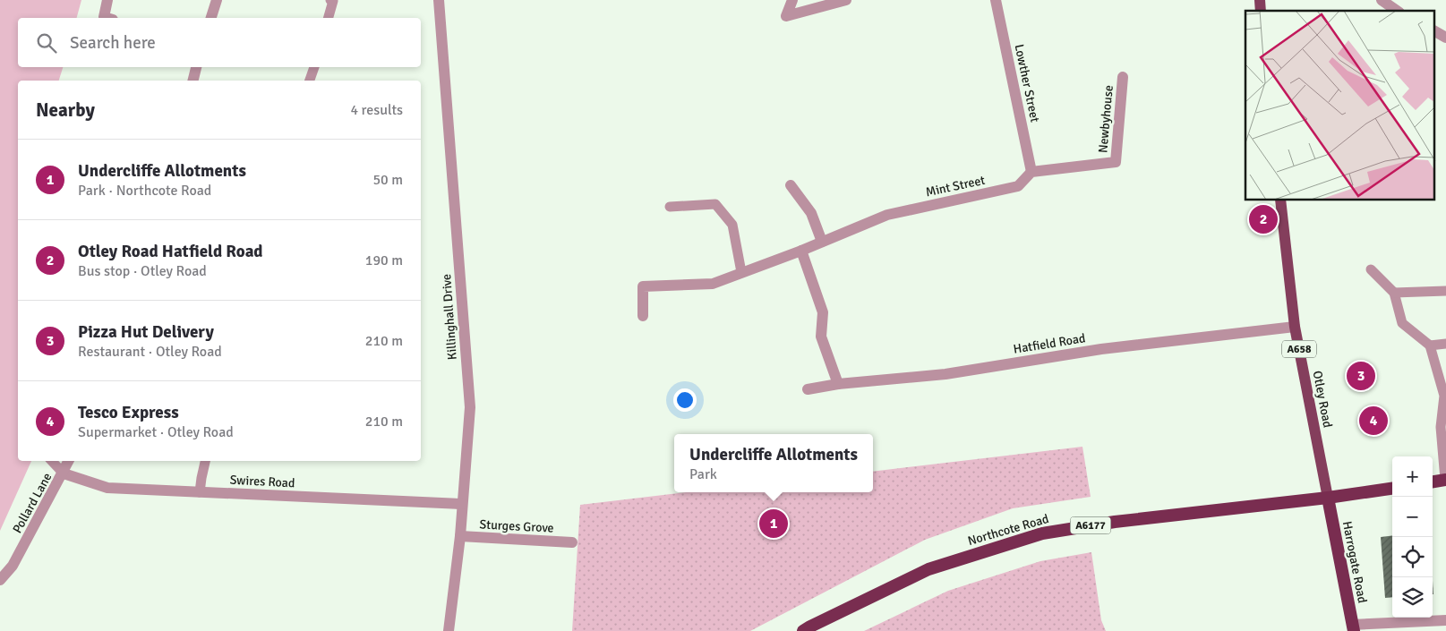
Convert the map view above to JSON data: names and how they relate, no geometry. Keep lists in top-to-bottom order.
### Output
{
  "streets": {
    "highway": [
      "A658",
      "A6177",
      "Northcote Road",
      "Harrogate Road"
    ],
    "main road": ["Otley Road"],
    "street": [
      "Lowther Street",
      "Newbyhouse",
      "Mint Street",
      "Killinghall Drive",
      "Hatfield Road",
      "Swires Road",
      "Pollard Lane",
      "Sturges Grove"
    ]
  },
  "crossings": [
    ["Lowther Street", "Newbyhouse"],
    ["Lowther Street", "Mint Street"],
    ["Newbyhouse", "Mint Street"],
    ["Killinghall Drive", "Swires Road"],
    ["Killinghall Drive", "Sturges Grove"],
    ["Hatfield Road", "Otley Road"],
    ["Otley Road", "Northcote Road"],
    ["Otley Road", "Harrogate Road"],
    ["Swires Road", "Pollard Lane"],
    ["Northcote Road", "Harrogate Road"]
  ],
  "page": {
    "search": "Search here",
    "heading": ["Nearby", "4 results"],
    "list": [
      {
        "mark": "1",
        "name": "Undercliffe Allotments",
        "note": "Park · Northcote Road",
        "value": "50 m"
      },
      {
        "mark": "2",
        "name": "Otley Road Hatfield Road",
        "note": "Bus stop · Otley Road",
        "value": "190 m"
      },
      {
        "mark": "3",
        "name": "Pizza Hut Delivery",
        "note": "Restaurant · Otley Road",
        "value": "210 m"
      },
      {
        "mark": "4",
        "name": "Tesco Express",
        "note": "Supermarket · Otley Road",
        "value": "210 m"
      }
    ],
    "pins": [
      "2",
      "3",
      "4",
      "1"
    ],
    "popup": ["Undercliffe Allotments", "Park"],
    "map_buttons": ["+", "−"]
  }
}
